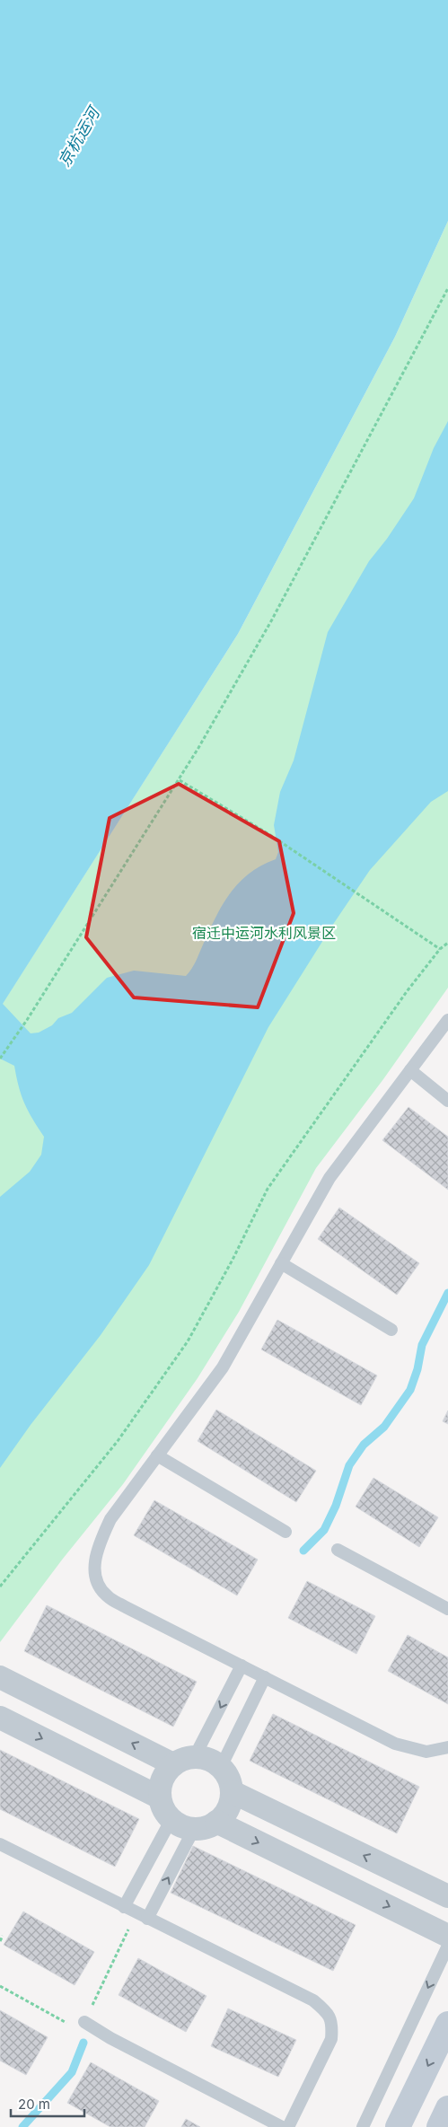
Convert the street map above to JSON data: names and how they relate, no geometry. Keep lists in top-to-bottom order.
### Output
{
  "water": ["京杭运河"],
  "parks": ["宿迁中运河水利风景区"],
  "scale_bar": "20 m"
}
